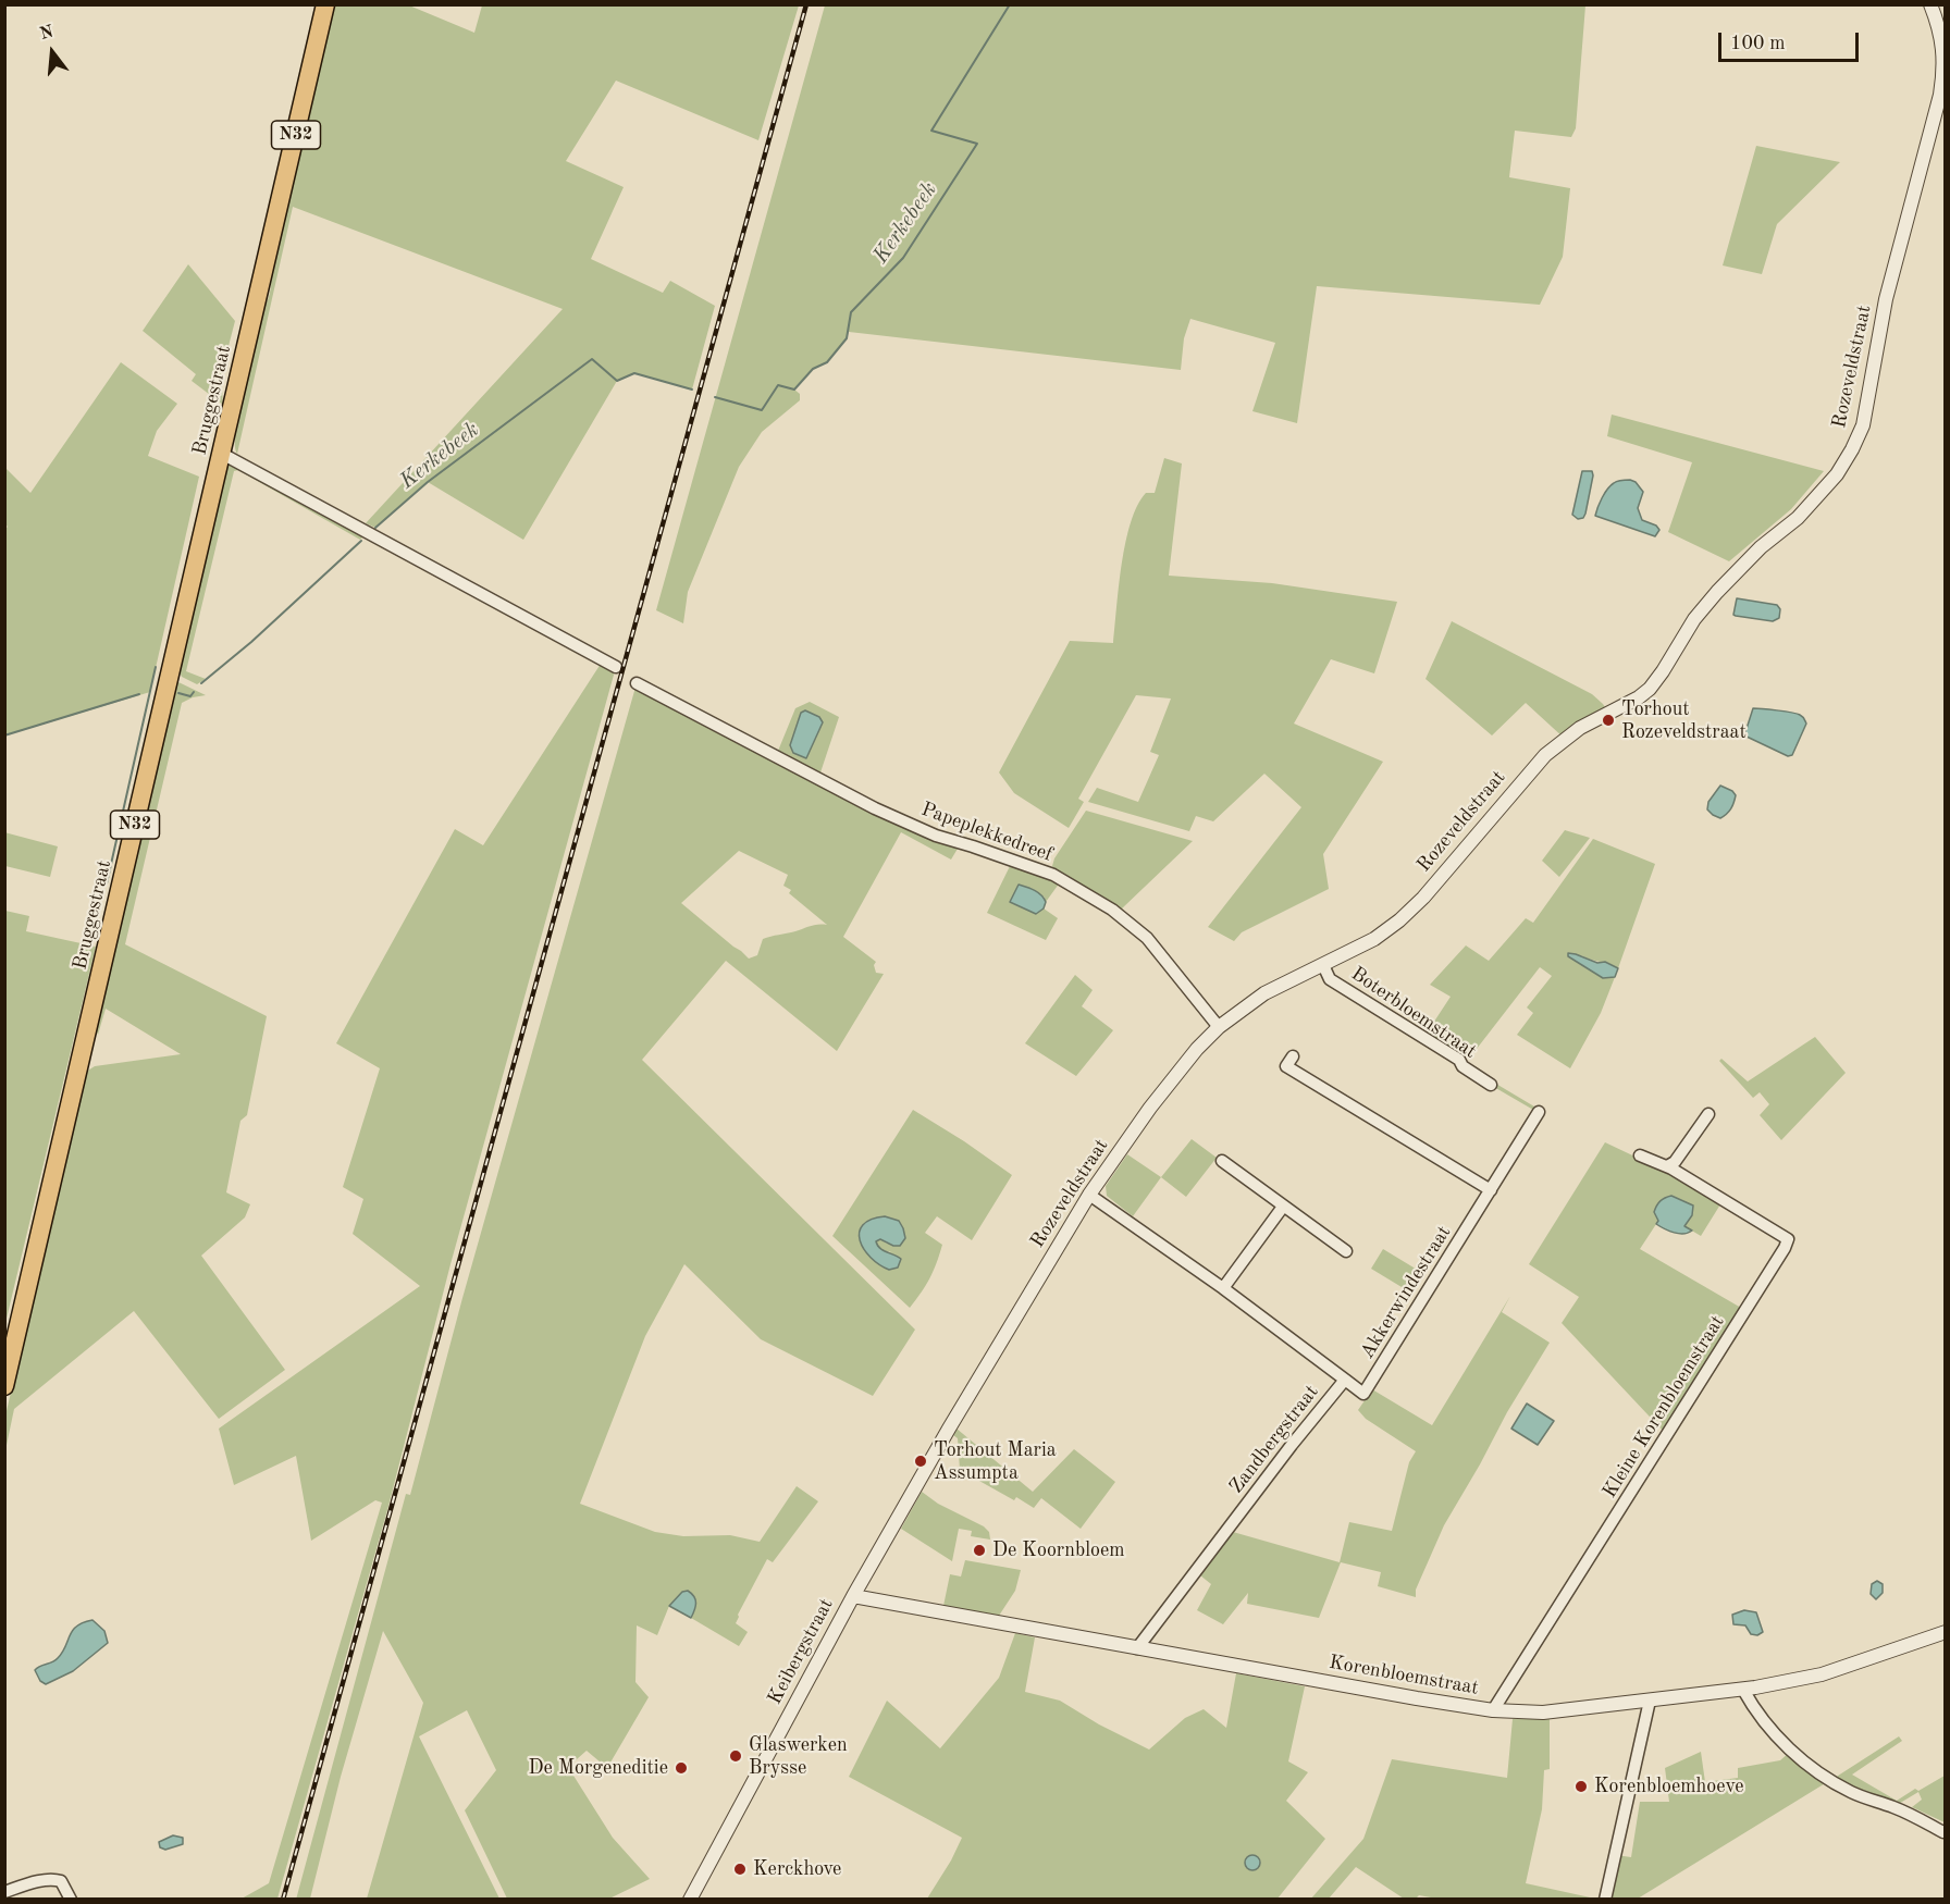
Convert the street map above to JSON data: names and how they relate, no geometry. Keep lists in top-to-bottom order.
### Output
{
  "streets": {
    "main road": ["N32", "Bruggestraat"],
    "street": [
      "Rozeveldstraat",
      "Papeplekkedreef",
      "Boterbloemstraat",
      "Akkerwindestraat",
      "Kleine Korenbloemstraat",
      "Zandbergstraat",
      "Keibergstraat",
      "Korenbloemstraat"
    ]
  },
  "crossings": [
    ["Rozeveldstraat", "Papeplekkedreef"],
    ["Rozeveldstraat", "Boterbloemstraat"],
    ["Rozeveldstraat", "Zandbergstraat"],
    ["Rozeveldstraat", "Keibergstraat"],
    ["Rozeveldstraat", "Korenbloemstraat"],
    ["Akkerwindestraat", "Zandbergstraat"],
    ["Kleine Korenbloemstraat", "Korenbloemstraat"],
    ["Zandbergstraat", "Korenbloemstraat"],
    ["Keibergstraat", "Korenbloemstraat"]
  ],
  "water": ["Kerkebeek"],
  "places": [
    "Torhout Rozeveldstraat",
    "Torhout Maria Assumpta",
    "De Koornbloem",
    "Glaswerken Brysse",
    "De Morgeneditie",
    "Korenbloemhoeve",
    "Kerckhove"
  ],
  "scale_bar": "100 m",
  "north": "top"
}
